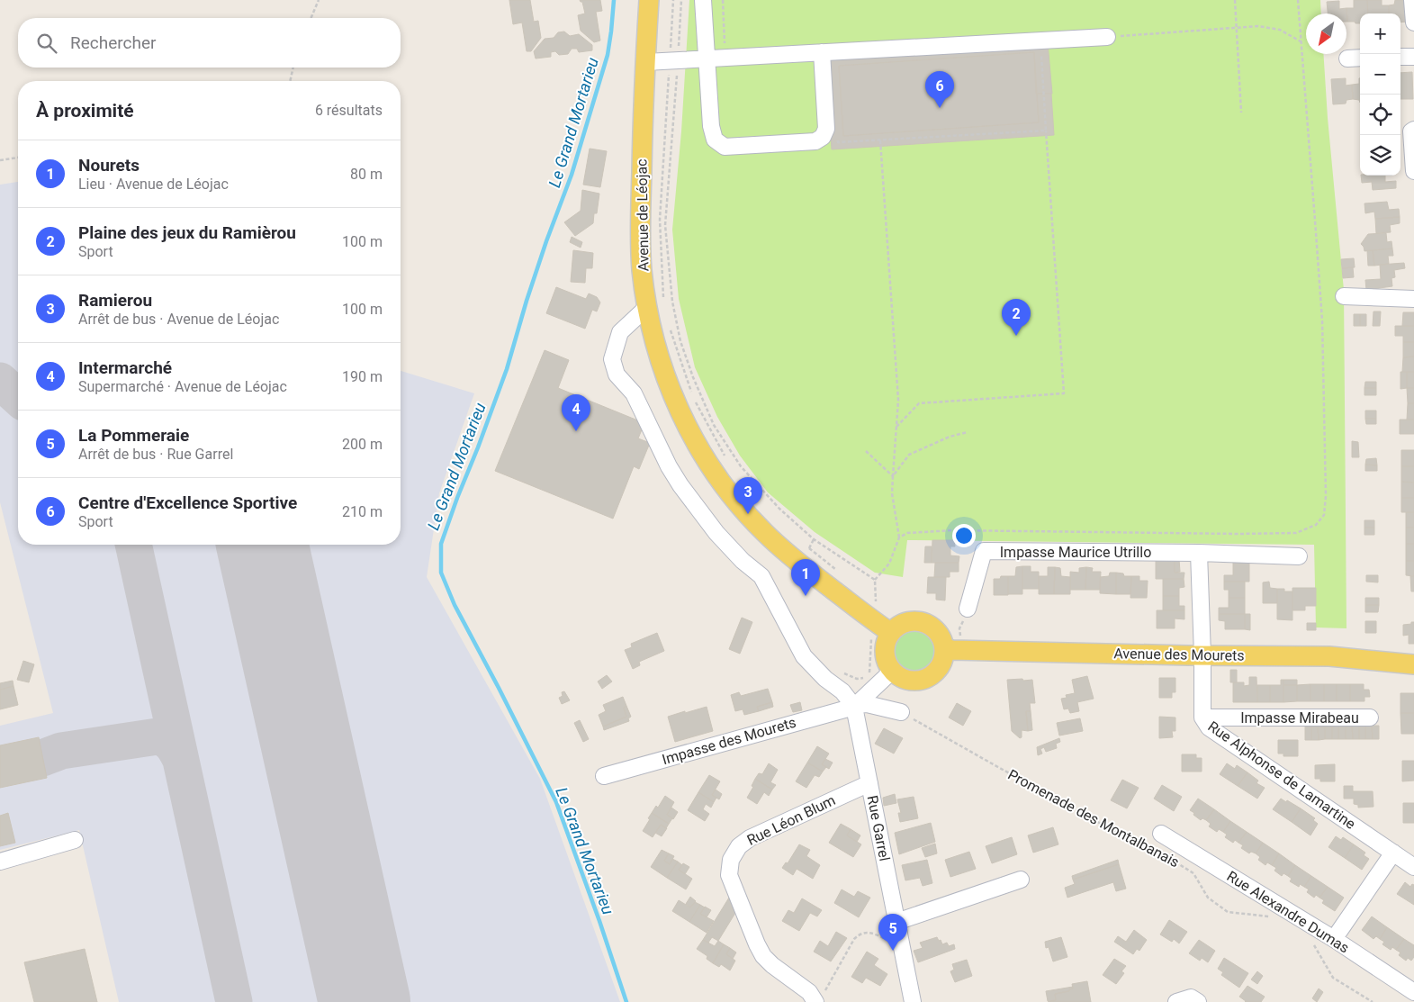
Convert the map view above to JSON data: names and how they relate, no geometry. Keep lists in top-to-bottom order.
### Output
{
  "streets": {
    "main road": ["Avenue de Léojac", "Avenue des Mourets"],
    "street": [
      "Impasse Maurice Utrillo",
      "Impasse Mirabeau",
      "Impasse des Mourets",
      "Rue Alphonse de Lamartine",
      "Rue Léon Blum",
      "Rue Garrel",
      "Rue Alexandre Dumas"
    ],
    "path": ["Promenade des Montalbanais"]
  },
  "crossings": [
    ["Avenue de Léojac", "Avenue des Mourets"],
    ["Avenue des Mourets", "Rue Alphonse de Lamartine"],
    ["Impasse Mirabeau", "Rue Alphonse de Lamartine"],
    ["Impasse des Mourets", "Rue Garrel"],
    ["Rue Léon Blum", "Rue Garrel"]
  ],
  "water": ["Le Grand Mortarieu"],
  "north": "bottom left",
  "page": {
    "map_buttons": ["+", "−"],
    "search": "Rechercher",
    "pins": [
      "6",
      "2",
      "4",
      "3",
      "1",
      "5"
    ],
    "heading": ["À proximité", "6 résultats"],
    "list": [
      {
        "mark": "1",
        "name": "Nourets",
        "note": "Lieu · Avenue de Léojac",
        "value": "80 m"
      },
      {
        "mark": "2",
        "name": "Plaine des jeux du Ramièrou",
        "note": "Sport",
        "value": "100 m"
      },
      {
        "mark": "3",
        "name": "Ramierou",
        "note": "Arrêt de bus · Avenue de Léojac",
        "value": "100 m"
      },
      {
        "mark": "4",
        "name": "Intermarché",
        "note": "Supermarché · Avenue de Léojac",
        "value": "190 m"
      },
      {
        "mark": "5",
        "name": "La Pommeraie",
        "note": "Arrêt de bus · Rue Garrel",
        "value": "200 m"
      },
      {
        "mark": "6",
        "name": "Centre d'Excellence Sportive",
        "note": "Sport",
        "value": "210 m"
      }
    ]
  }
}
